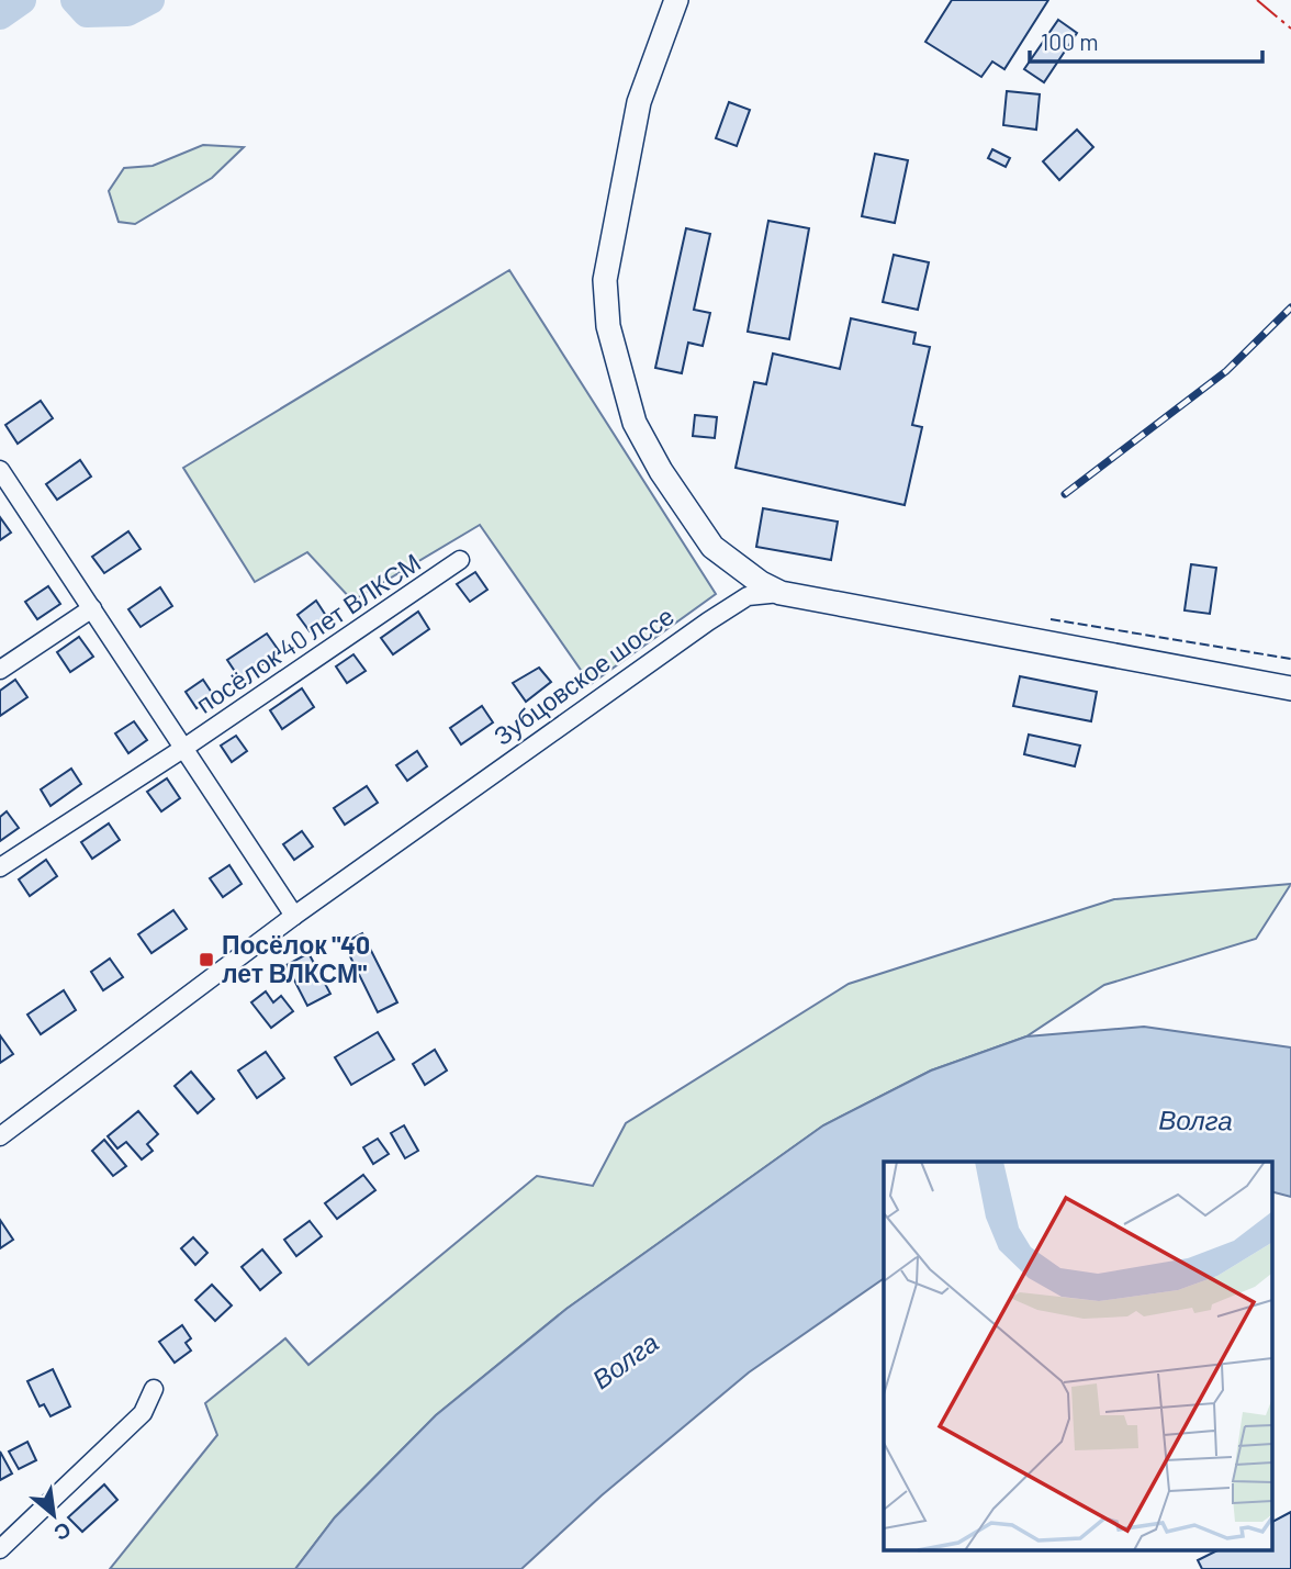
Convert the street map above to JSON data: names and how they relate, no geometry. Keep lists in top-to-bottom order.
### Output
{
  "streets": {
    "main road": ["Зубцовское шоссе"],
    "street": ["посёлок 40 лет ВЛКСМ"]
  },
  "crossings": [
    ["посёлок 40 лет ВЛКСМ", "Зубцовское шоссе"]
  ],
  "water": ["Волга"],
  "places": {
    "transit": ["Посёлок \"40 лет ВЛКСМ\""]
  },
  "scale_bar": "100 m",
  "north": "bottom right"
}
